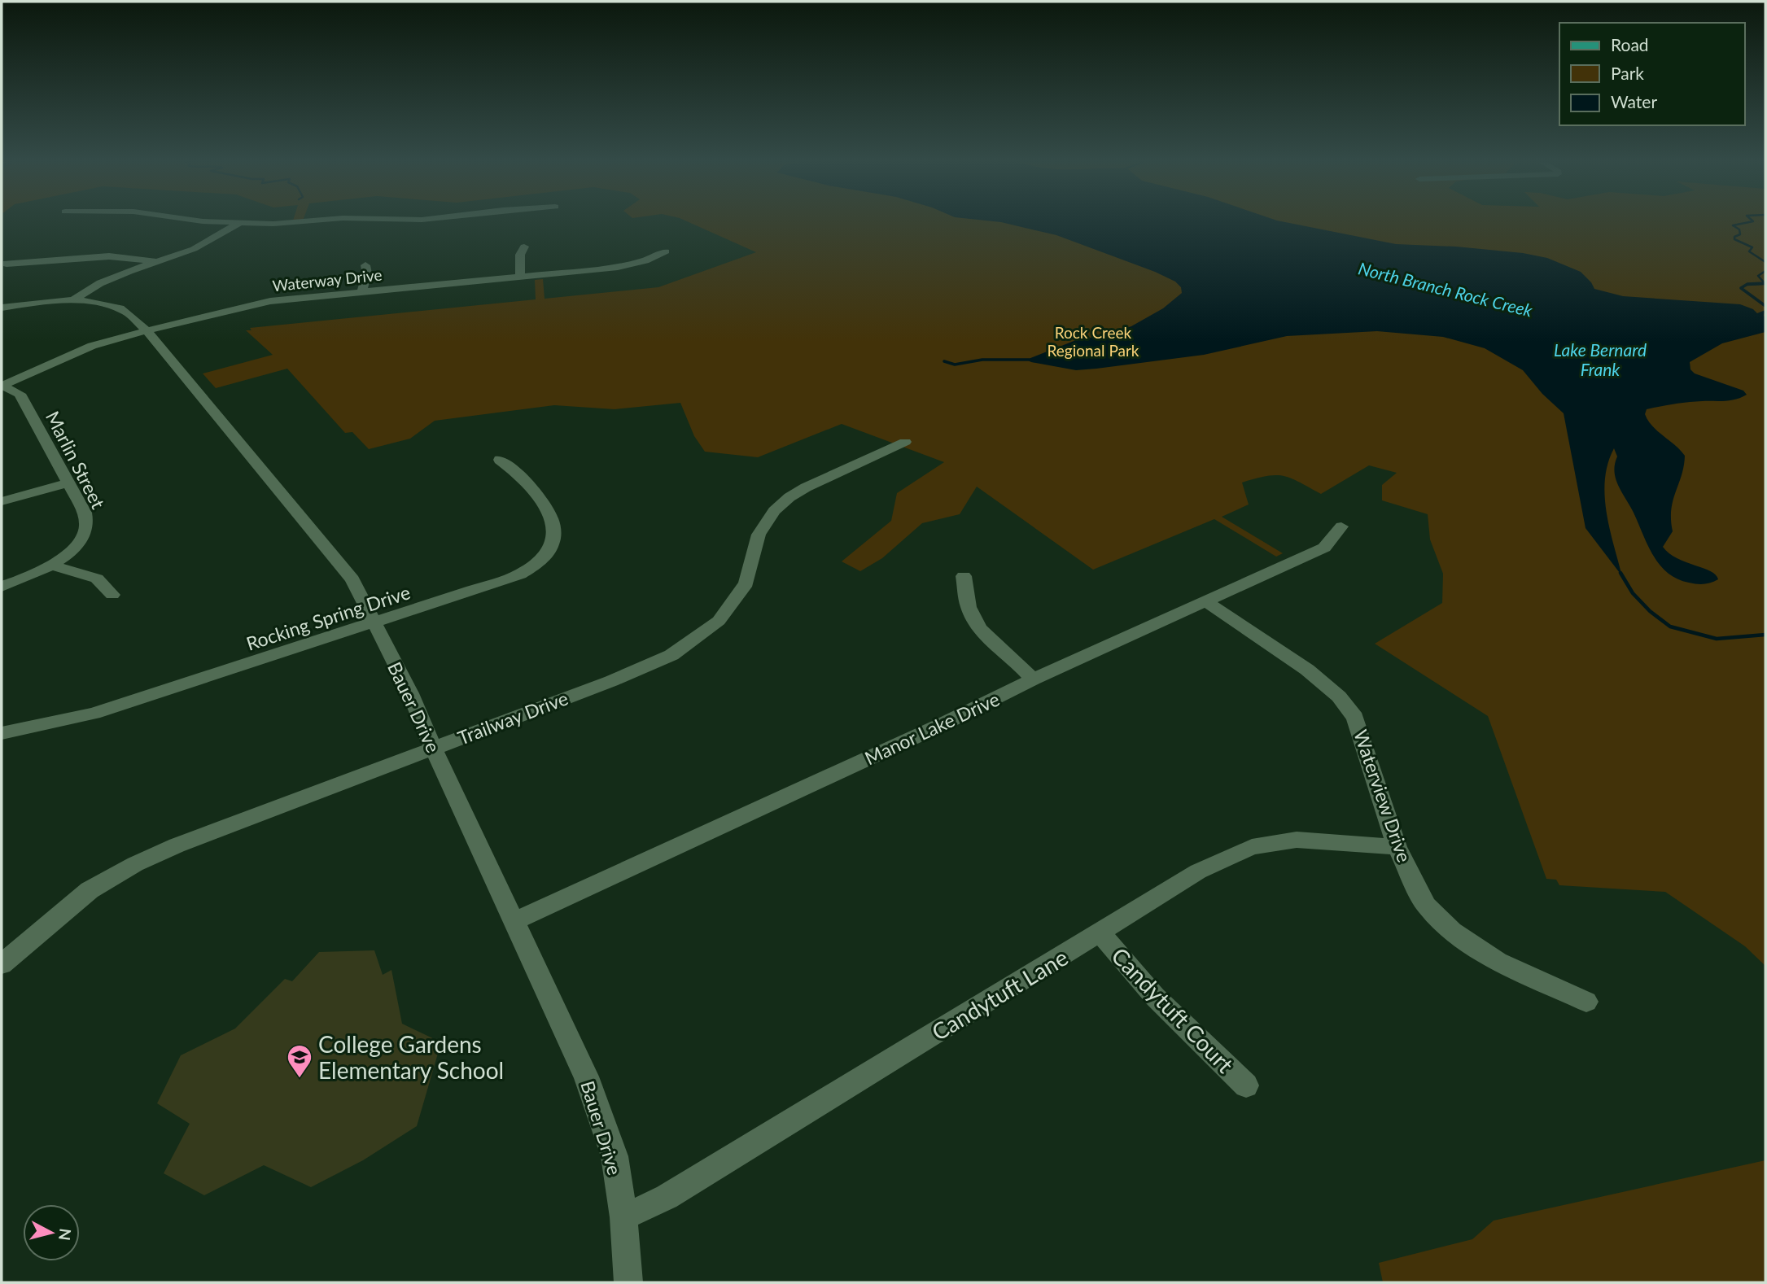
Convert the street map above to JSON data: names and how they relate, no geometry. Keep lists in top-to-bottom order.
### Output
{
  "streets": {
    "street": [
      "Waterway Drive",
      "Marlin Street",
      "Rocking Spring Drive",
      "Bauer Drive",
      "Trailway Drive",
      "Manor Lake Drive",
      "Waterview Drive",
      "Candytuft Lane",
      "Candytuft Court"
    ]
  },
  "crossings": [
    ["Waterway Drive", "Marlin Street"],
    ["Waterway Drive", "Bauer Drive"],
    ["Rocking Spring Drive", "Bauer Drive"],
    ["Bauer Drive", "Trailway Drive"],
    ["Bauer Drive", "Manor Lake Drive"],
    ["Bauer Drive", "Candytuft Lane"],
    ["Manor Lake Drive", "Waterview Drive"],
    ["Waterview Drive", "Candytuft Lane"],
    ["Candytuft Lane", "Candytuft Court"]
  ],
  "water": ["North Branch Rock Creek", "Lake Bernard Frank"],
  "parks": ["Rock Creek Regional Park"],
  "places": {
    "school or university": ["College Gardens Elementary School"]
  },
  "legend": ["Road", "Park", "Water"],
  "north": "right"
}
